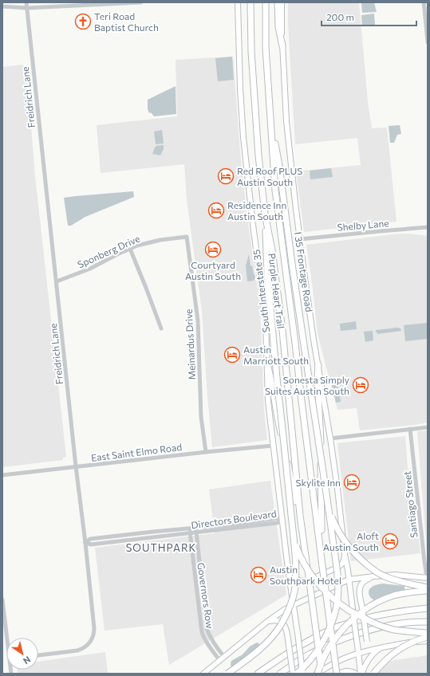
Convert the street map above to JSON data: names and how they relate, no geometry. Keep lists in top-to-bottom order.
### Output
{
  "streets": {
    "highway": ["Purple Heart Trail"],
    "main road": ["I 35 Frontage Road", "South Interstate 35"],
    "street": [
      "Freidrich Lane",
      "Shelby Lane",
      "Sponberg Drive",
      "Meinardus Drive",
      "East Saint Elmo Road",
      "Santiago Street",
      "Directors Boulevard",
      "Governors Row"
    ]
  },
  "crossings": [
    ["Freidrich Lane", "Sponberg Drive"],
    ["Freidrich Lane", "East Saint Elmo Road"],
    ["Freidrich Lane", "Directors Boulevard"],
    ["Shelby Lane", "I 35 Frontage Road"],
    ["Sponberg Drive", "Meinardus Drive"],
    ["South Interstate 35", "East Saint Elmo Road"],
    ["South Interstate 35", "Directors Boulevard"],
    ["Meinardus Drive", "East Saint Elmo Road"],
    ["Directors Boulevard", "Governors Row"]
  ],
  "districts": ["SOUTHPARK"],
  "places": {
    "church": ["Teri Road Baptist Church"],
    "hotel": [
      "Red Roof PLUS Austin South",
      "Residence Inn Austin South",
      "Courtyard Austin South",
      "Austin Marriott South",
      "Sonesta Simply Suites Austin South",
      "Skylite Inn",
      "Aloft Austin South",
      "Austin Southpark Hotel"
    ]
  },
  "scale_bar": "200 m",
  "north": "bottom right"
}
